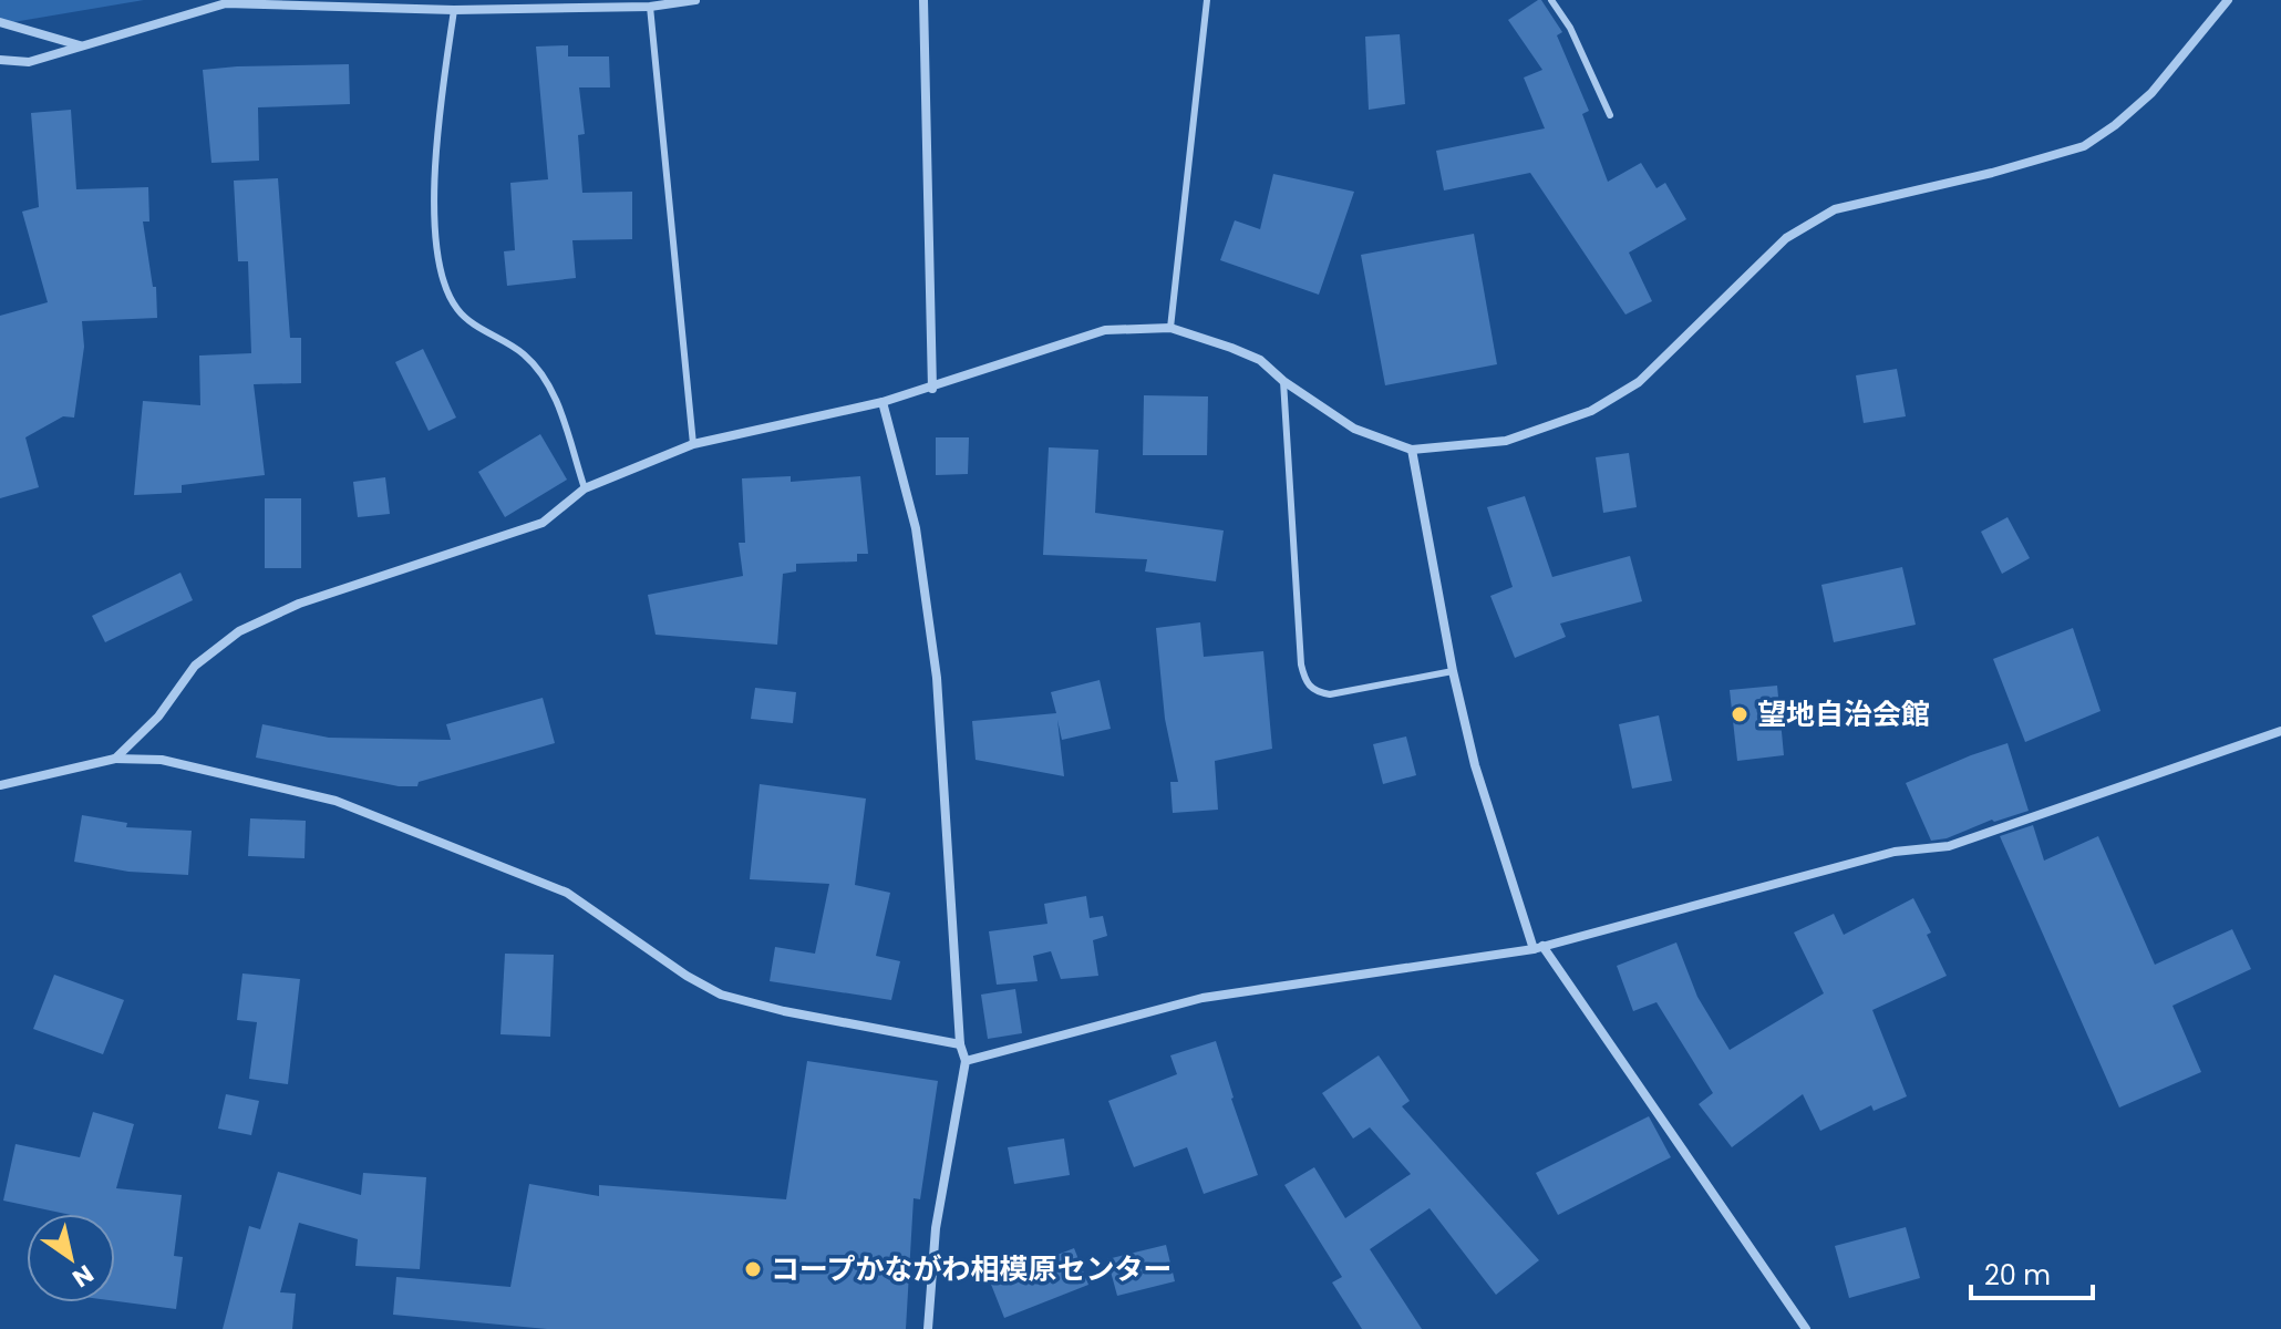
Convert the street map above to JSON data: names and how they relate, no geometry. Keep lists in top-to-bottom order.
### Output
{
  "places": ["望地自治会館", "コープかながわ相模原センター"],
  "scale_bar": "20 m",
  "north": "bottom right"
}
